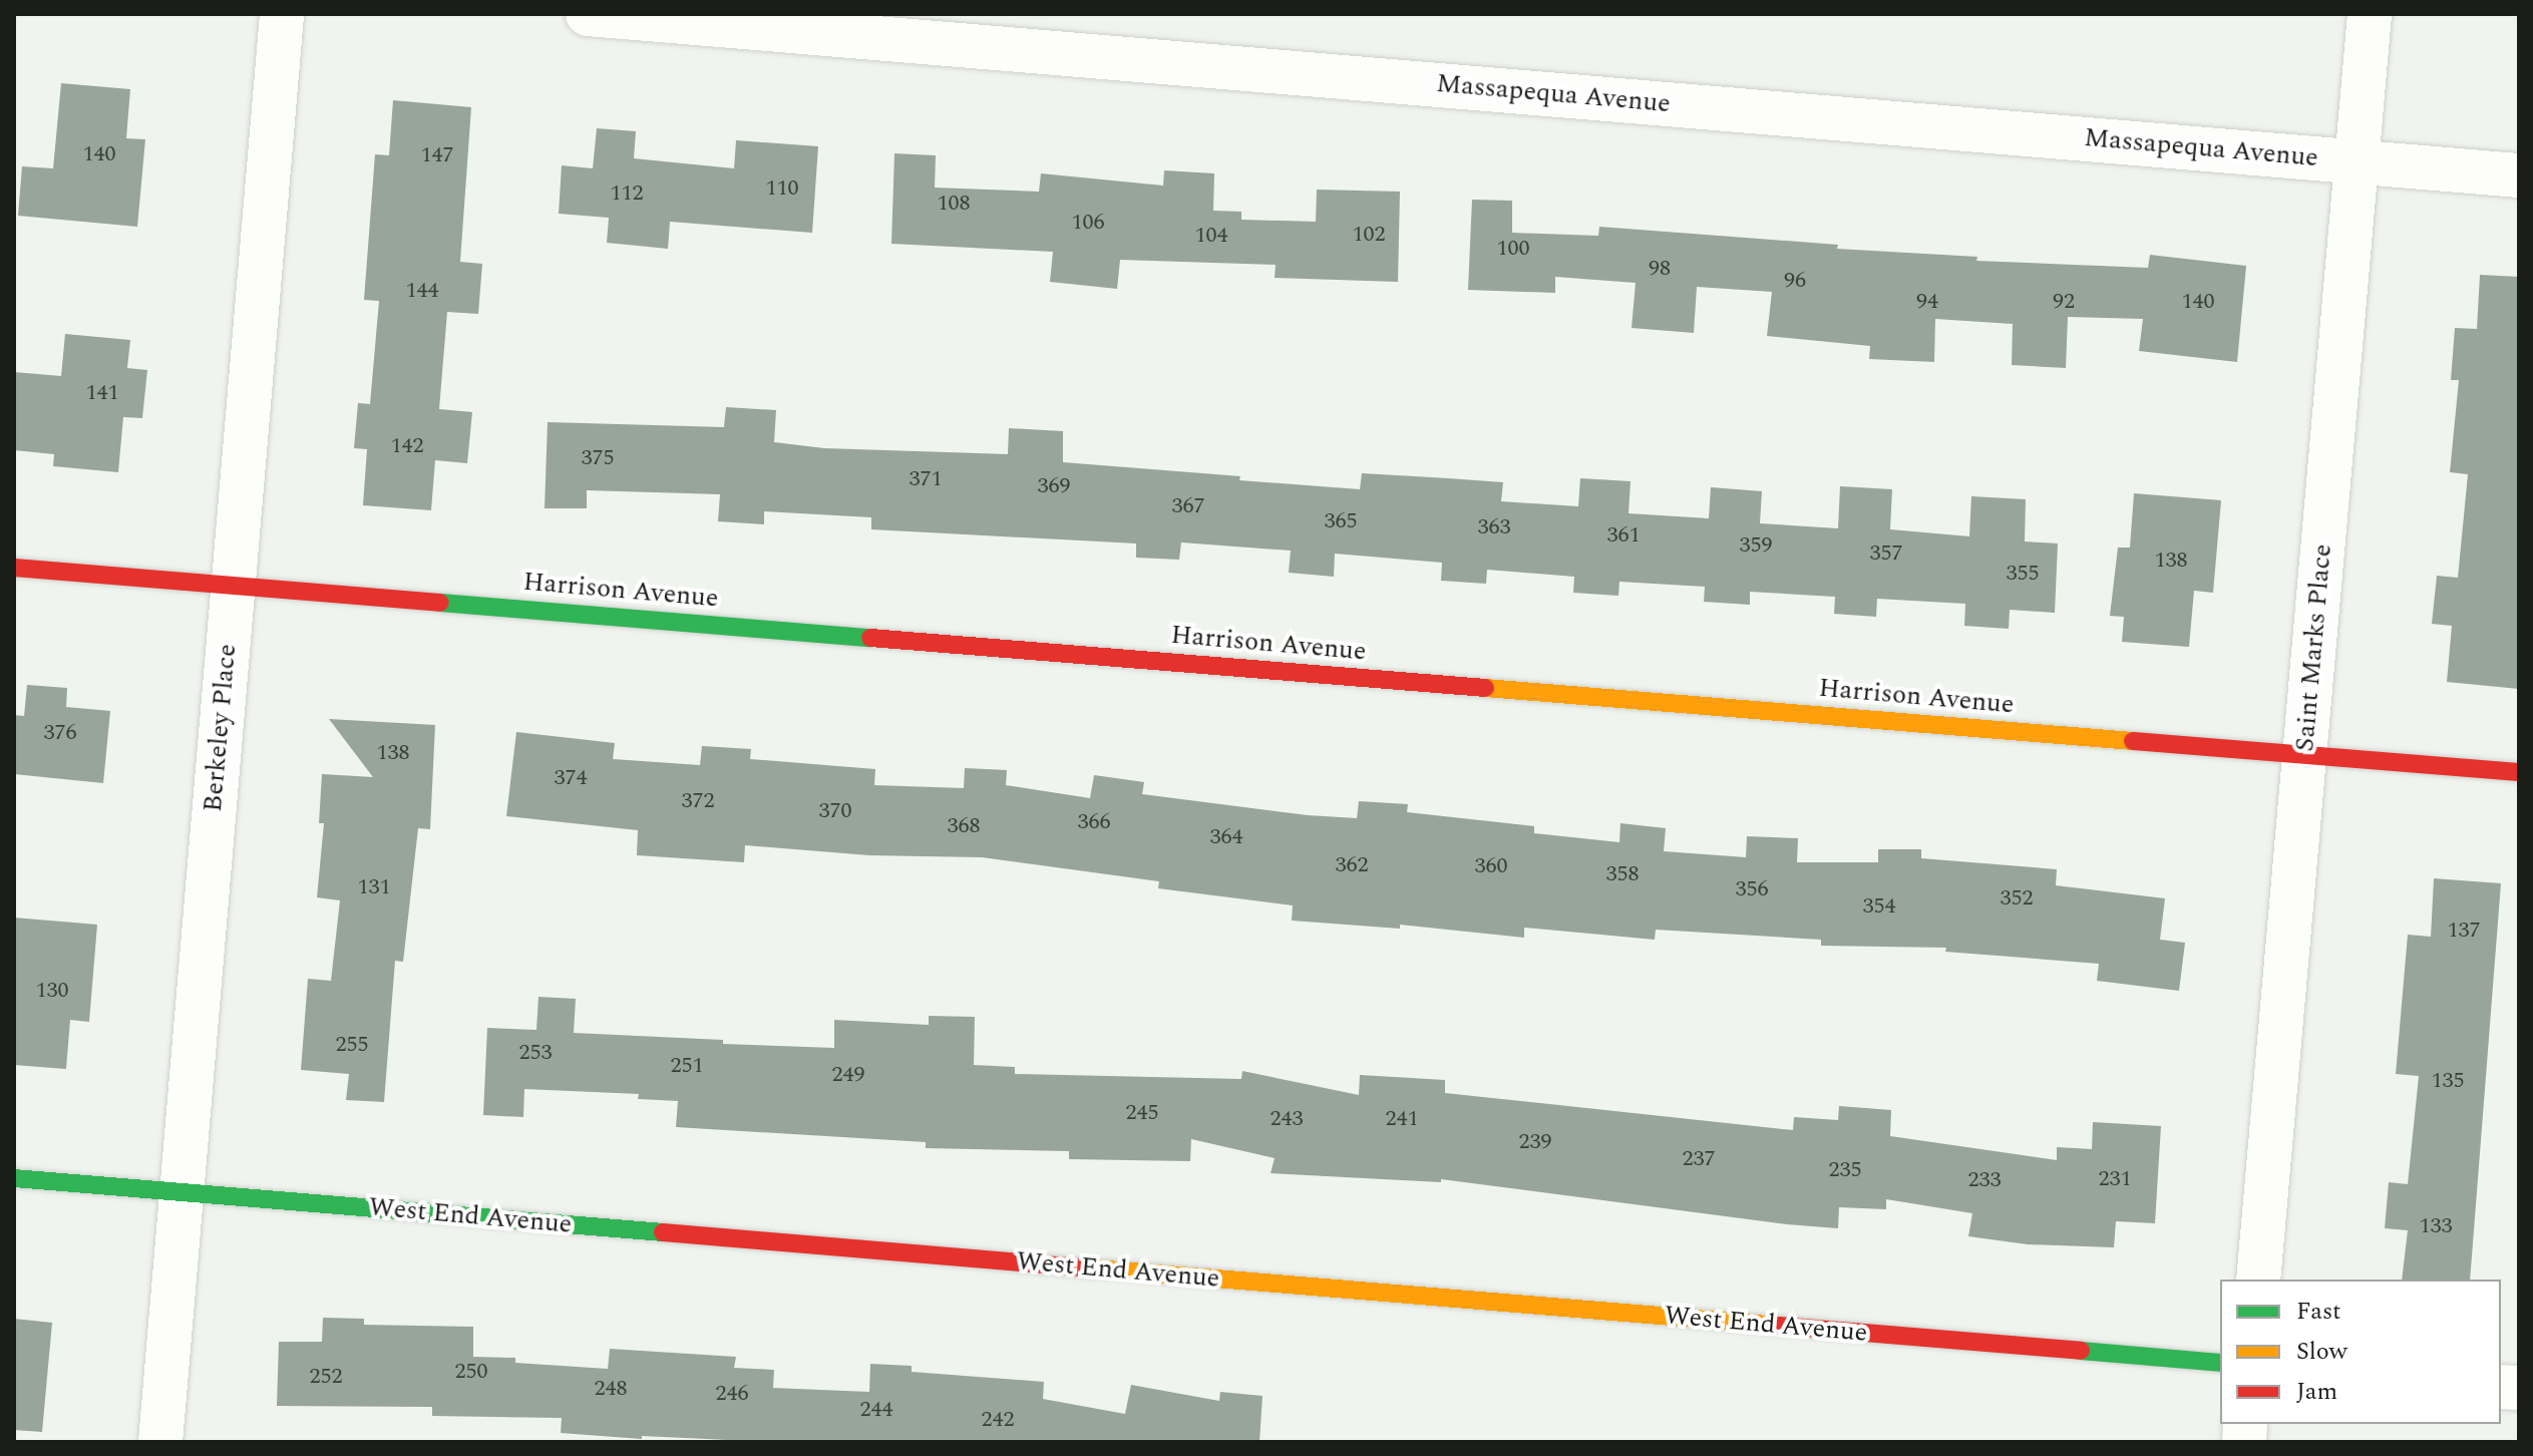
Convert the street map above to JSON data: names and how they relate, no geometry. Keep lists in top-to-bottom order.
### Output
{
  "streets": {
    "street": [
      "Massapequa Avenue",
      "Harrison Avenue",
      "Saint Marks Place",
      "Berkeley Place",
      "West End Avenue"
    ]
  },
  "crossings": [
    ["Massapequa Avenue", "Saint Marks Place"],
    ["Harrison Avenue", "Saint Marks Place"],
    ["Harrison Avenue", "Berkeley Place"],
    ["Berkeley Place", "West End Avenue"]
  ],
  "house_numbers": [
    "140",
    "147",
    "110",
    "112",
    "108",
    "106",
    "102",
    "104",
    "100",
    "98",
    "96",
    "144",
    "94",
    "92",
    "140",
    "141",
    "142",
    "375",
    "371",
    "369",
    "367",
    "365",
    "363",
    "361",
    "359",
    "357",
    "138",
    "355",
    "376",
    "138",
    "374",
    "372",
    "370",
    "366",
    "368",
    "364",
    "362",
    "360",
    "358",
    "131",
    "356",
    "352",
    "354",
    "137",
    "130",
    "255",
    "253",
    "251",
    "249",
    "135",
    "245",
    "243",
    "241",
    "239",
    "237",
    "235",
    "231",
    "233",
    "133",
    "250",
    "252",
    "248",
    "246",
    "244",
    "242"
  ],
  "legend": ["Fast", "Slow", "Jam"]
}
